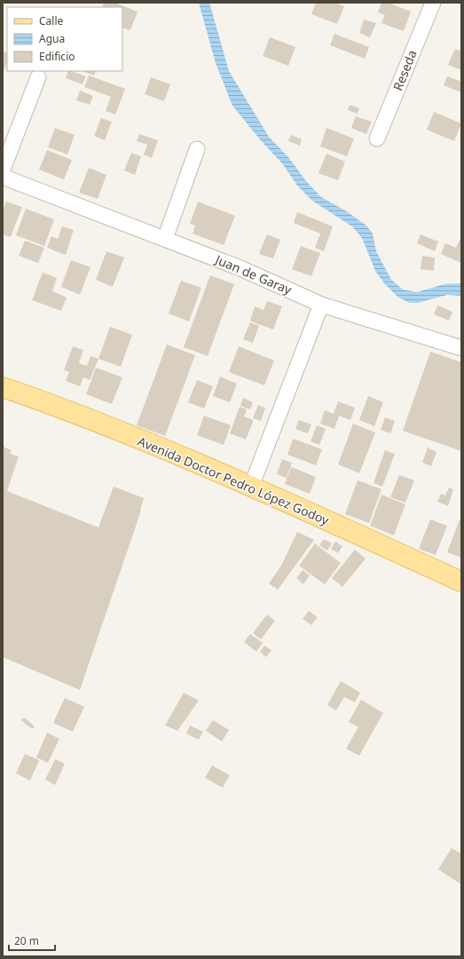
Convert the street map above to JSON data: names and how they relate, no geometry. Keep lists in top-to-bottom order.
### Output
{
  "streets": {
    "main road": ["Avenida Doctor Pedro López Godoy"],
    "street": ["Reseda", "Juan de Garay"]
  },
  "legend": ["Calle", "Agua", "Edificio"],
  "scale_bar": "20 m"
}
